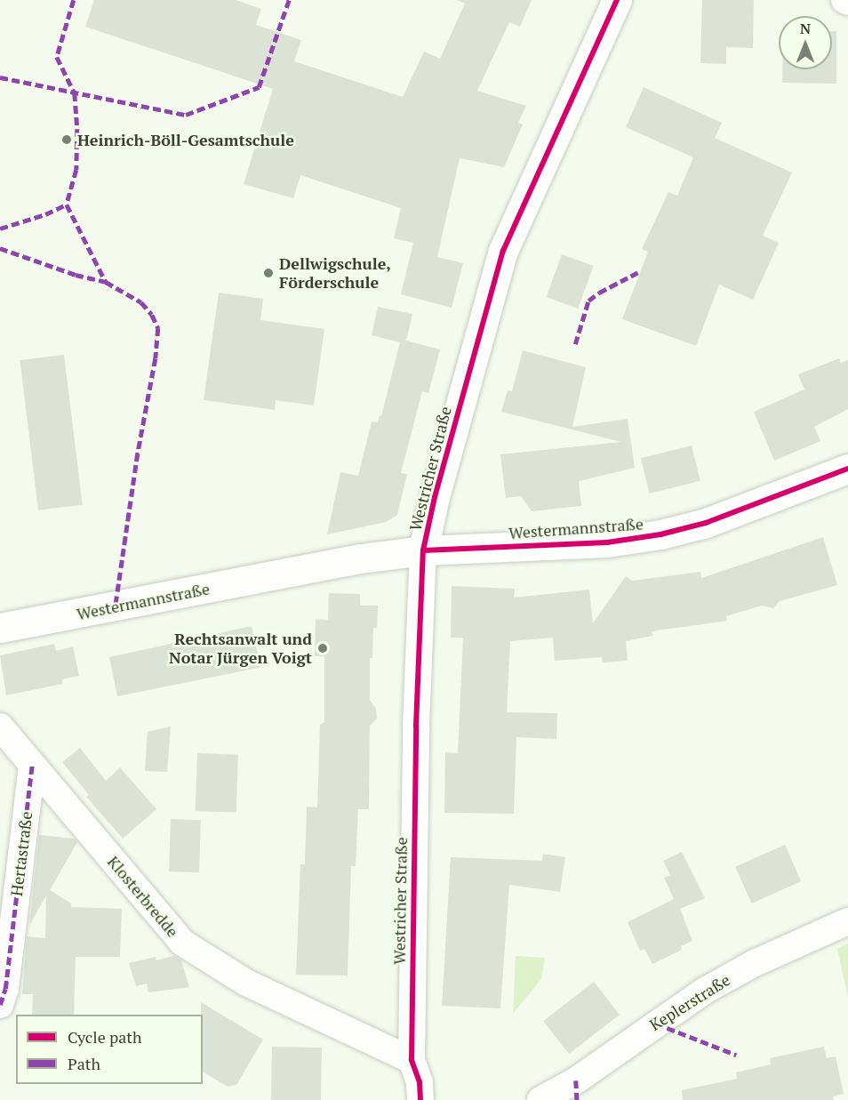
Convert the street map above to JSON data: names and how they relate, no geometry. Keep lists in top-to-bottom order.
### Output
{
  "streets": {
    "street": [
      "Westricher Straße",
      "Westermannstraße",
      "Hertastraße",
      "Klosterbredde",
      "Keplerstraße"
    ]
  },
  "crossings": [
    ["Westricher Straße", "Westermannstraße"],
    ["Westricher Straße", "Klosterbredde"],
    ["Hertastraße", "Klosterbredde"]
  ],
  "places": ["Heinrich-Böll-Gesamtschule", "Dellwigschule, Förderschule", "Rechtsanwalt und Notar Jürgen Voigt"],
  "legend": ["Cycle path", "Path"],
  "north": "top"
}
